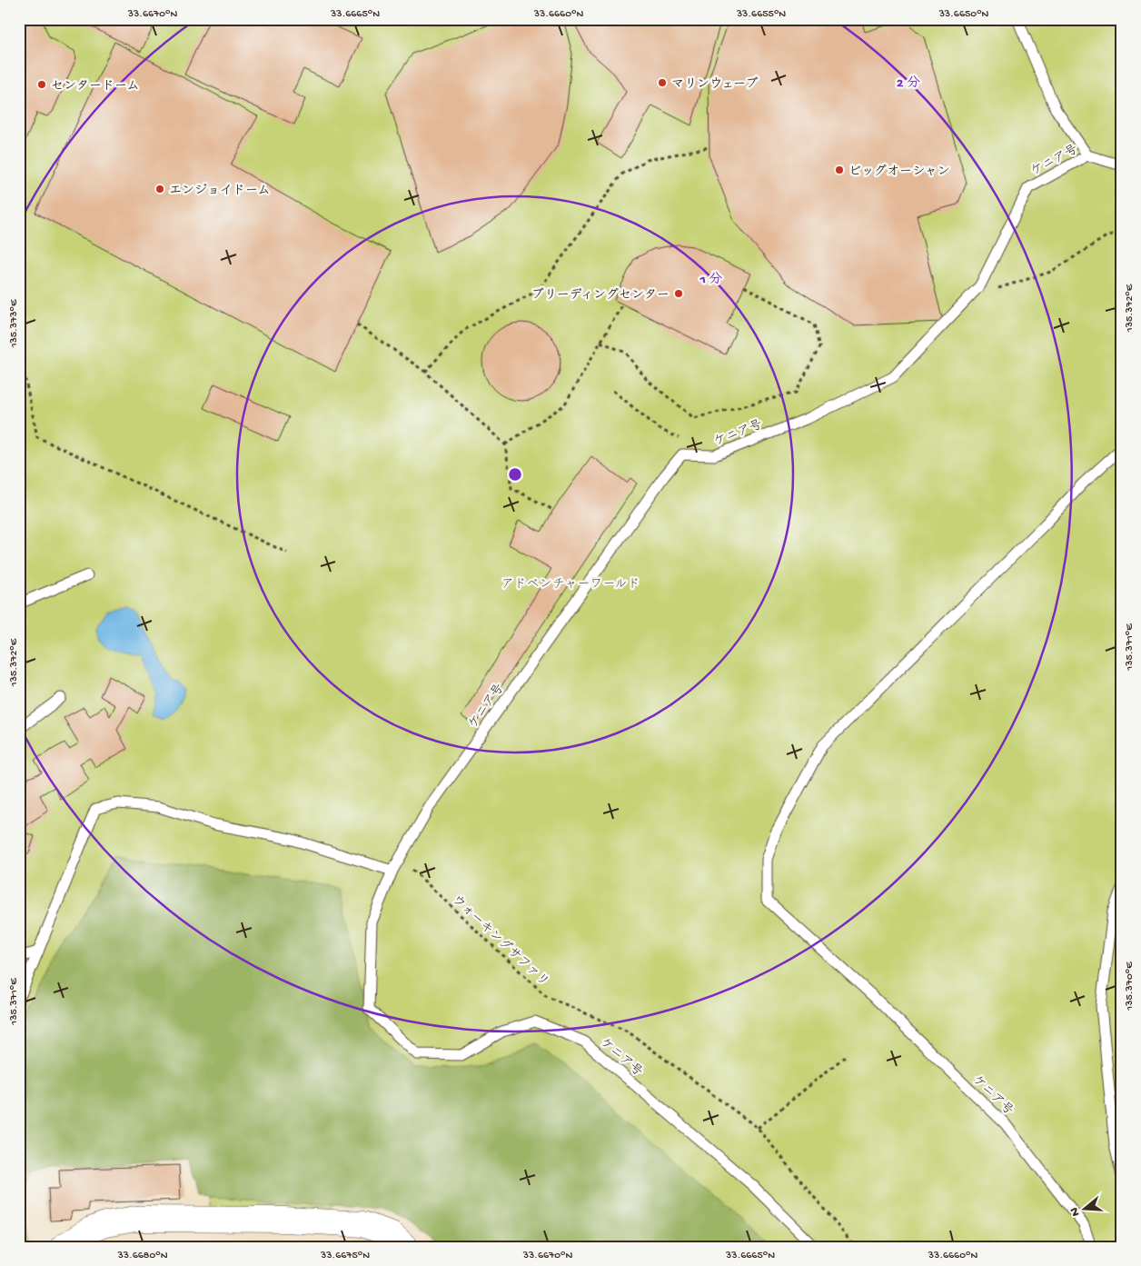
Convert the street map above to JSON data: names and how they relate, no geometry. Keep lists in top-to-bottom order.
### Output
{
  "streets": {
    "lane": ["ケニア号"],
    "path": ["ウォーキングサファリ"]
  },
  "crossings": [
    ["ケニア号", "ウォーキングサファリ"]
  ],
  "parks": ["アドベンチャーワールド"],
  "places": [
    "マリンウェーブ",
    "センタードーム",
    "ビッグオーシャン",
    "エンジョイドーム",
    "ブリーディングセンター"
  ],
  "north": "left",
  "coordinates": [
    "33.6670°N",
    "33.6665°N",
    "33.6660°N",
    "33.6655°N",
    "33.6650°N",
    "135.372°E",
    "135.373°E",
    "135.371°E",
    "135.370°E",
    "33.6680°N",
    "33.6675°N"
  ],
  "rings": ["2 分", "1 分"]
}
